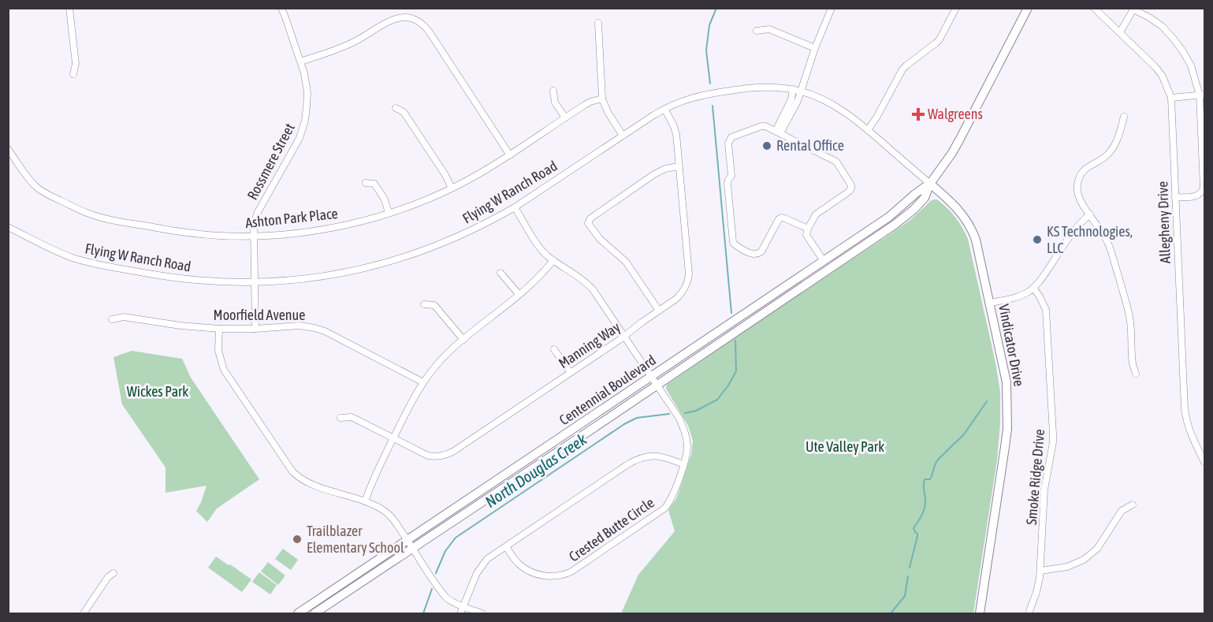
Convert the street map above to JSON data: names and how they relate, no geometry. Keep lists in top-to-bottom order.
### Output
{
  "streets": {
    "main road": ["Vindicator Drive", "Centennial Boulevard"],
    "street": [
      "Rossmere Street",
      "Flying W Ranch Road",
      "Ashton Park Place",
      "Allegheny Drive",
      "Moorfield Avenue",
      "Manning Way",
      "Smoke Ridge Drive",
      "Crested Butte Circle"
    ]
  },
  "crossings": [
    ["Rossmere Street", "Flying W Ranch Road"],
    ["Rossmere Street", "Ashton Park Place"],
    ["Rossmere Street", "Moorfield Avenue"],
    ["Flying W Ranch Road", "Manning Way"],
    ["Flying W Ranch Road", "Vindicator Drive"],
    ["Flying W Ranch Road", "Centennial Boulevard"],
    ["Flying W Ranch Road", "Crested Butte Circle"],
    ["Manning Way", "Crested Butte Circle"],
    ["Vindicator Drive", "Centennial Boulevard"],
    ["Centennial Boulevard", "Crested Butte Circle"]
  ],
  "water": ["North Douglas Creek"],
  "parks": ["Wickes Park", "Ute Valley Park"],
  "places": {
    "health": ["Walgreens"],
    "other": ["Rental Office", "KS Technologies, LLC", "Trailblazer Elementary School"]
  }
}
